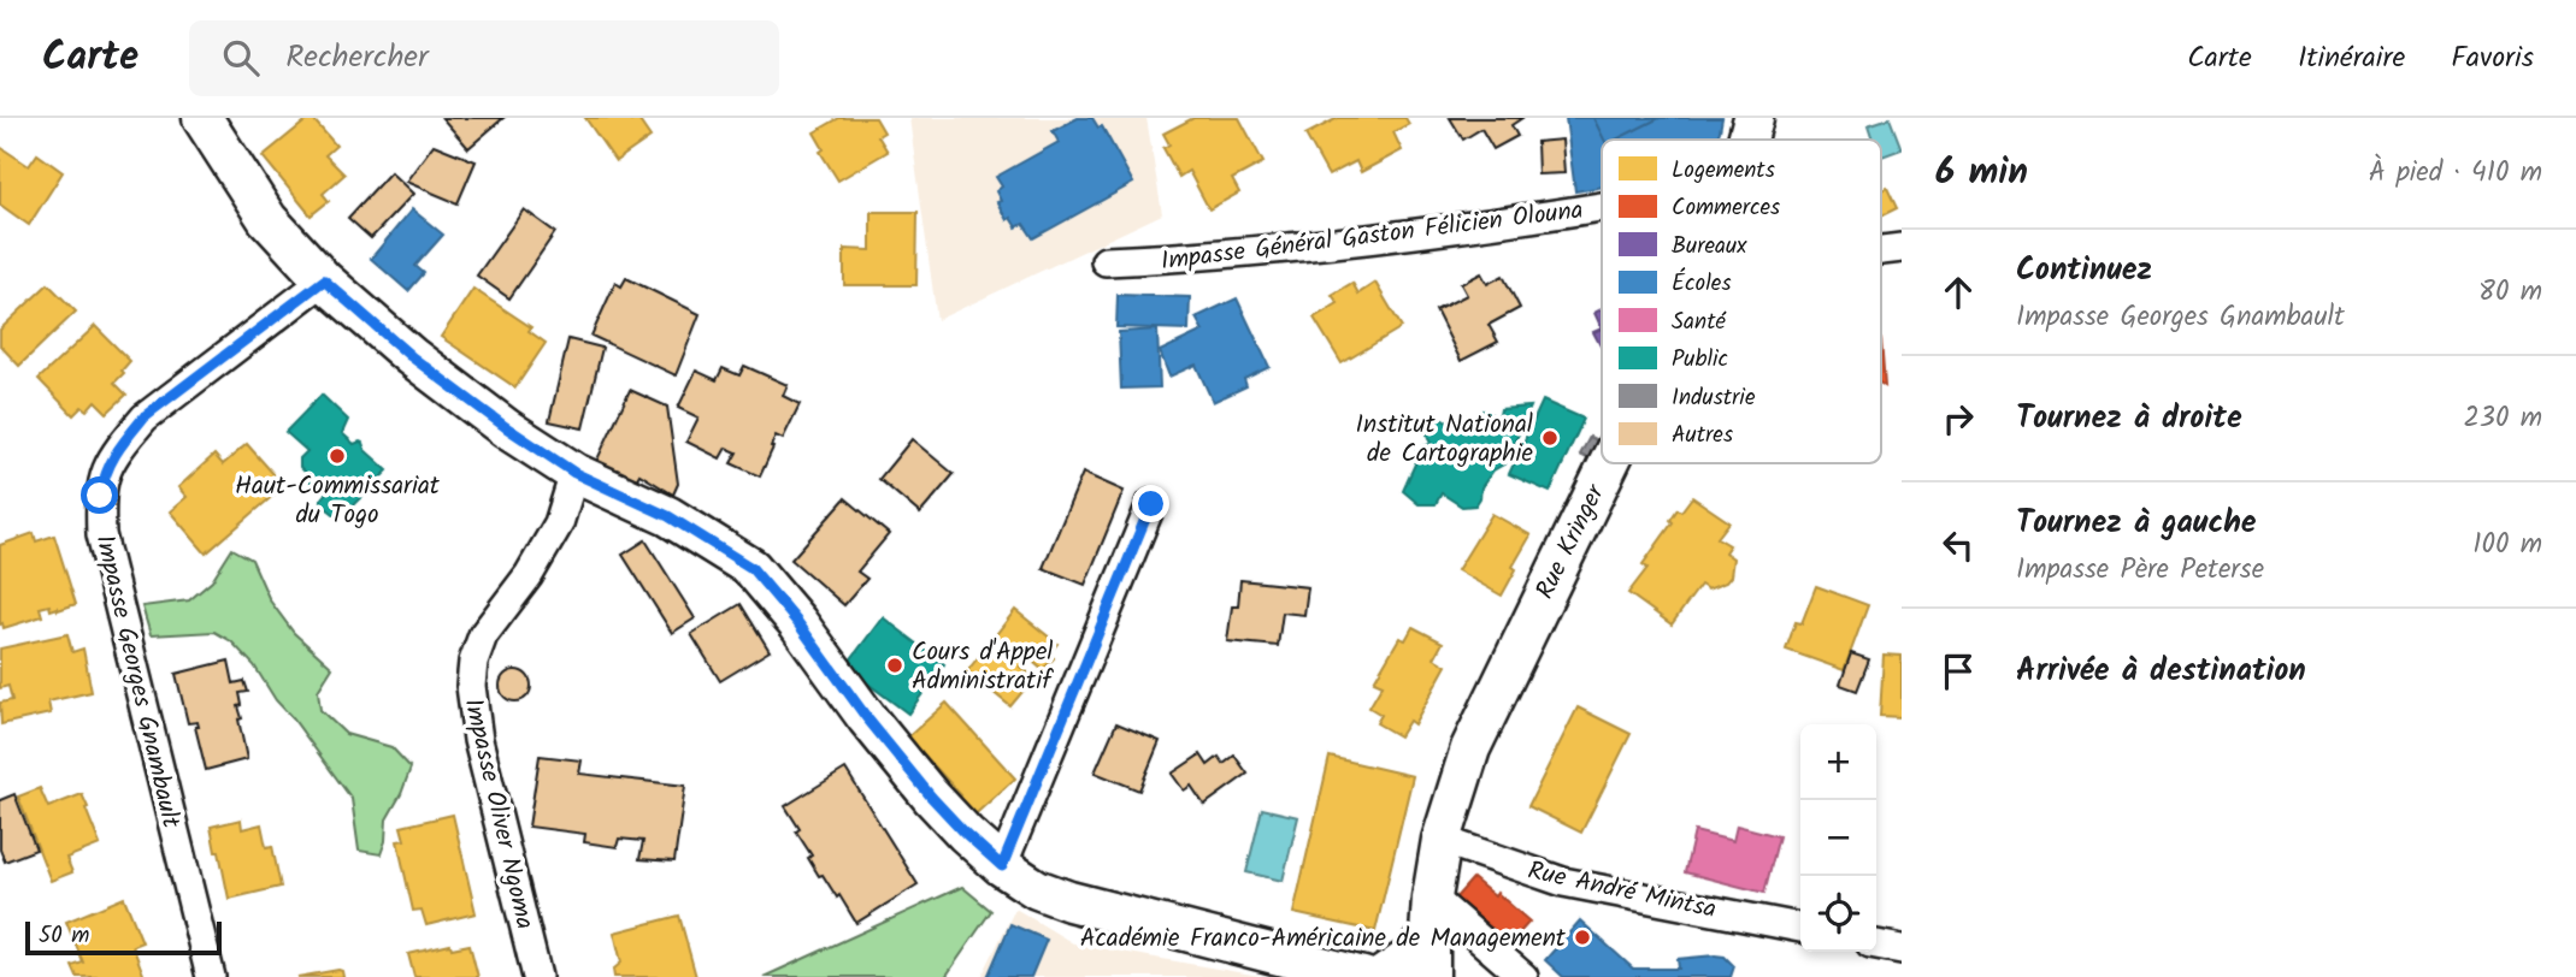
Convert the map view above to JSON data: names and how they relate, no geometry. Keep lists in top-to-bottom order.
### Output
{
  "streets": {
    "street": [
      "Impasse Général Gaston Félicien Olouna",
      "Rue Kringer",
      "Impasse Georges Gnambault",
      "Impasse Oliver Ngoma",
      "Rue André Mintsa"
    ]
  },
  "crossings": [
    ["Rue Kringer", "Rue André Mintsa"]
  ],
  "places": [
    "Institut National de Cartographie",
    "Haut-Commissariat du Togo",
    "Cours d'Appel Administratif",
    "Académie Franco-Américaine de Management"
  ],
  "legend": [
    "Logements",
    "Commerces",
    "Bureaux",
    "Écoles",
    "Santé",
    "Public",
    "Industrie",
    "Autres"
  ],
  "scale_bar": "50 m",
  "page": {
    "header": "Carte",
    "search": "Rechercher",
    "nav": ["Carte", "Itinéraire", "Favoris"],
    "heading": ["6 min", "À pied · 410 m"],
    "list": [
      ["Continuez", "Impasse Georges Gnambault", "80 m"],
      ["Tournez à droite", "230 m"],
      ["Tournez à gauche", "Impasse Père Peterse", "100 m"],
      "Arrivée à destination"
    ],
    "map_buttons": ["+", "−"],
    "scale": "50 m"
  }
}
